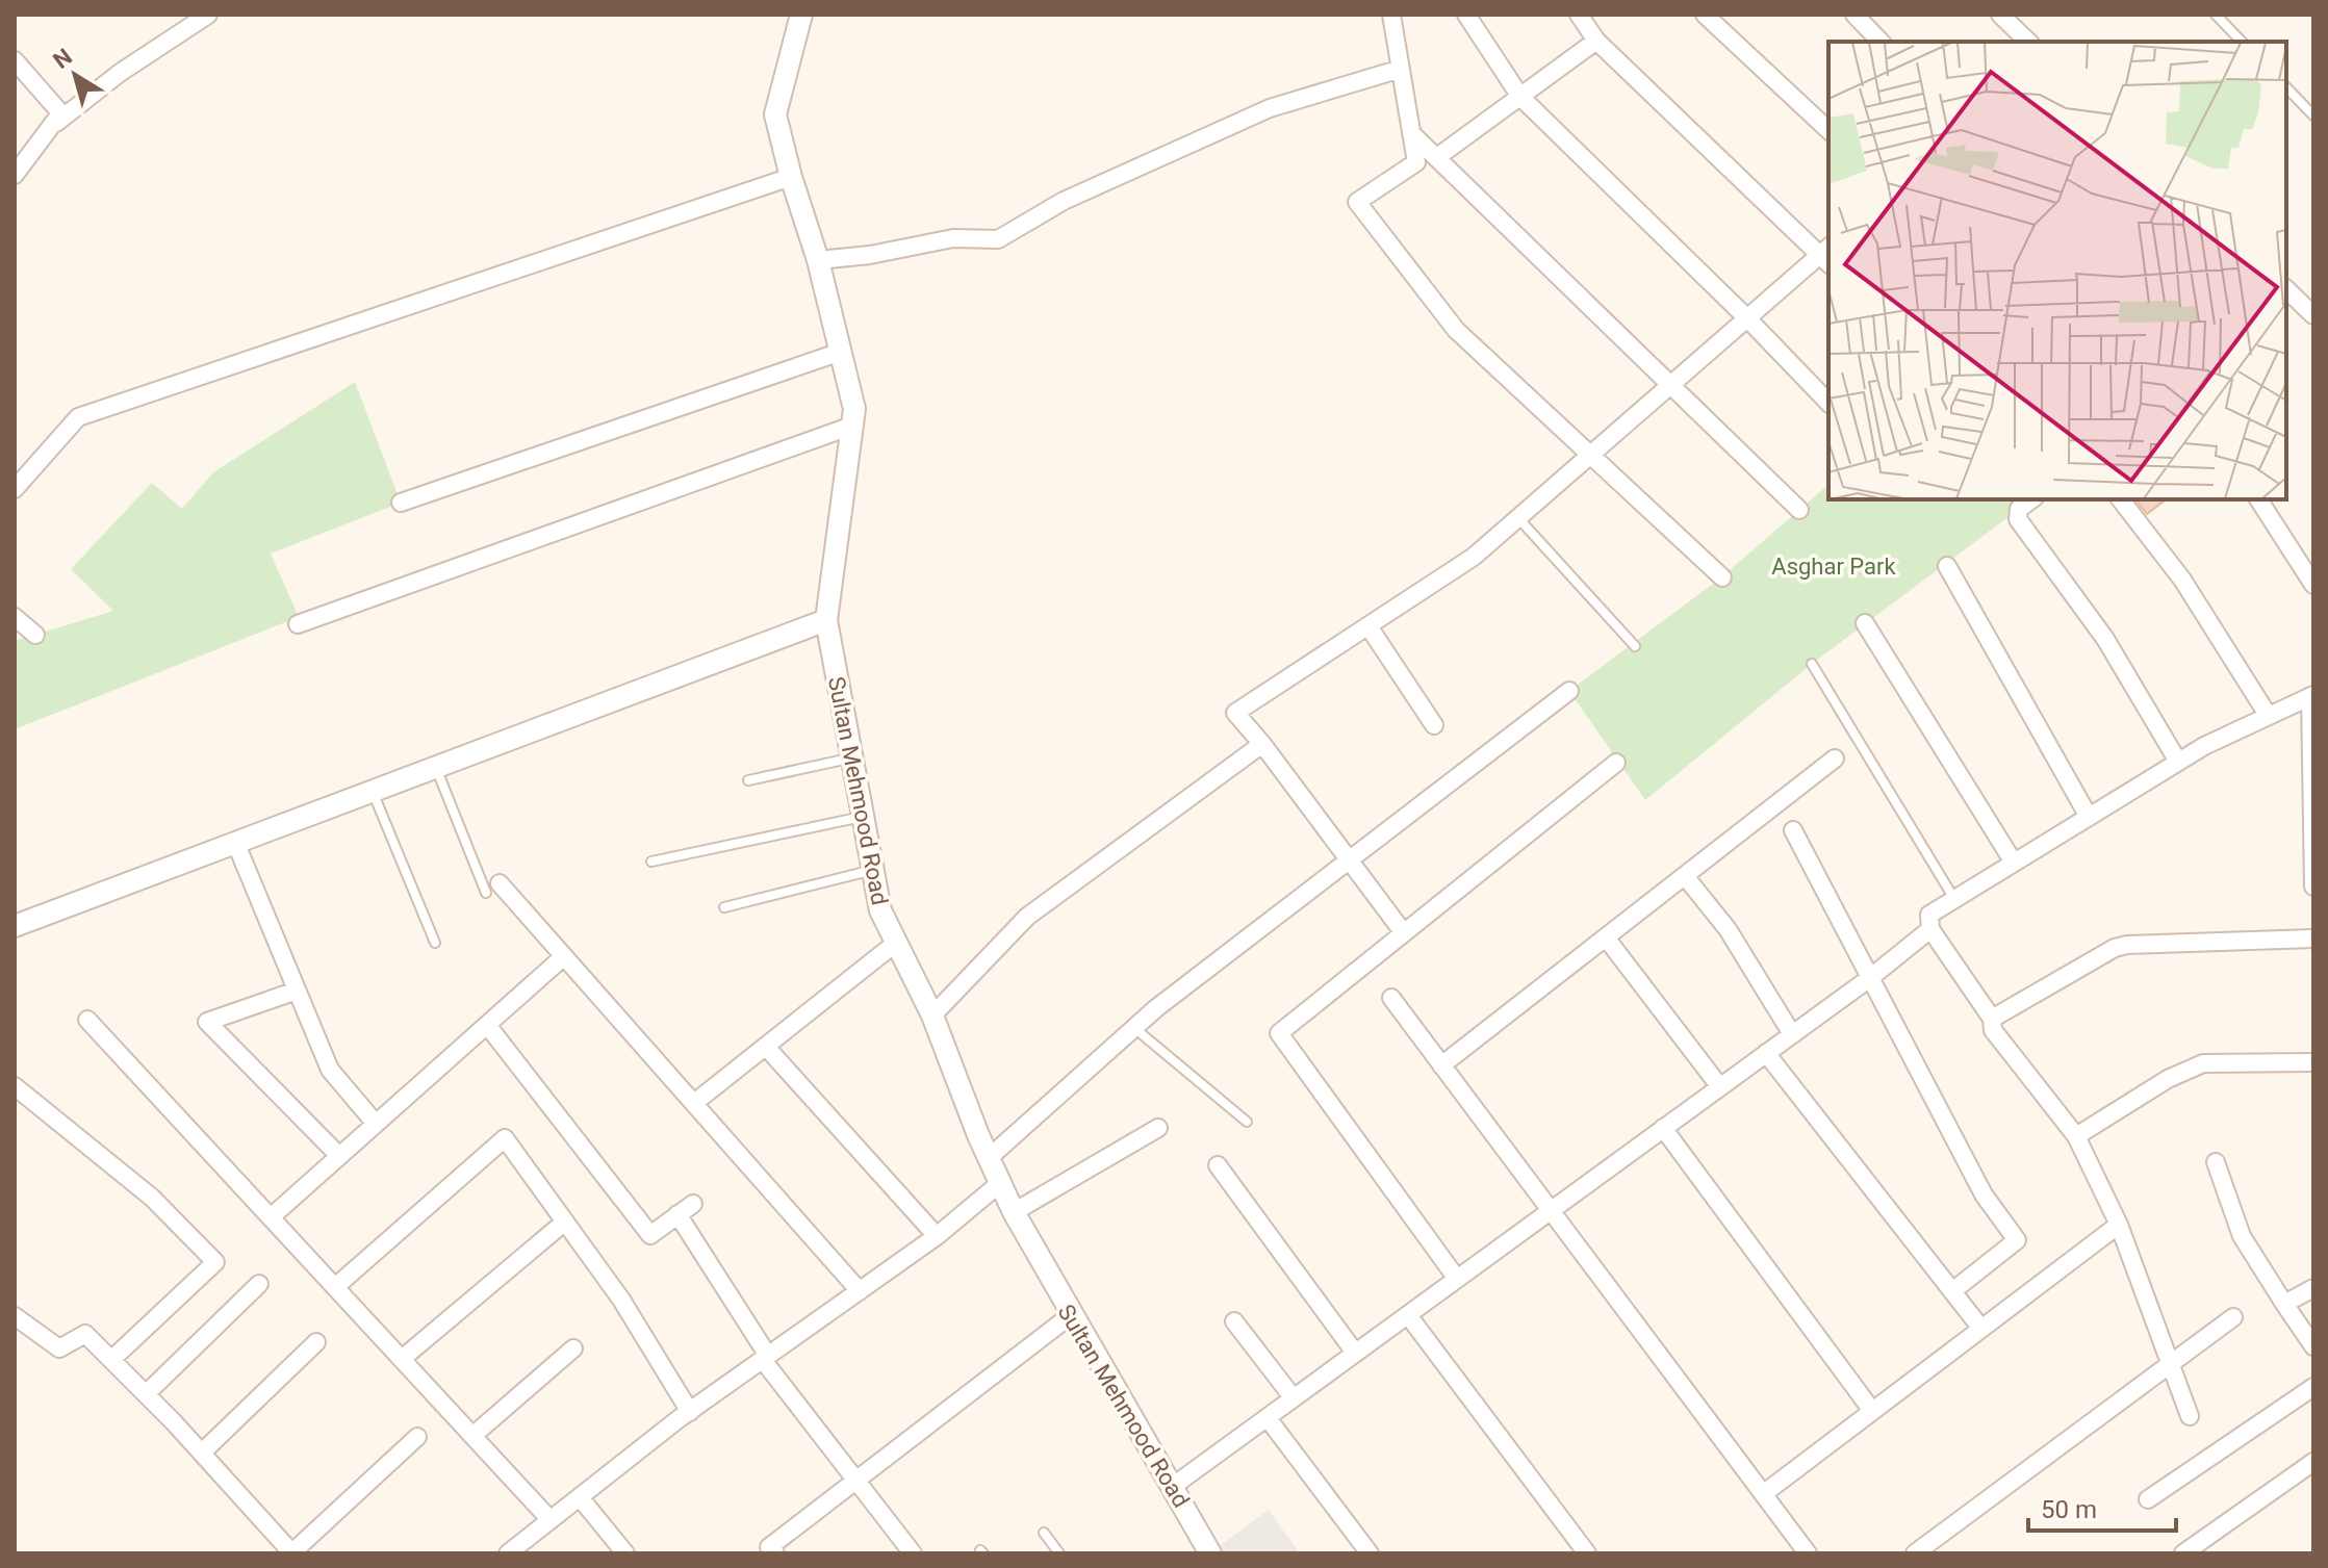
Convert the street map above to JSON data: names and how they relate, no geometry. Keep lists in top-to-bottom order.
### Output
{
  "streets": {
    "street": ["Sultan Mehmood Road"]
  },
  "parks": ["Asghar Park"],
  "scale_bar": "50 m",
  "north": "top left"
}
